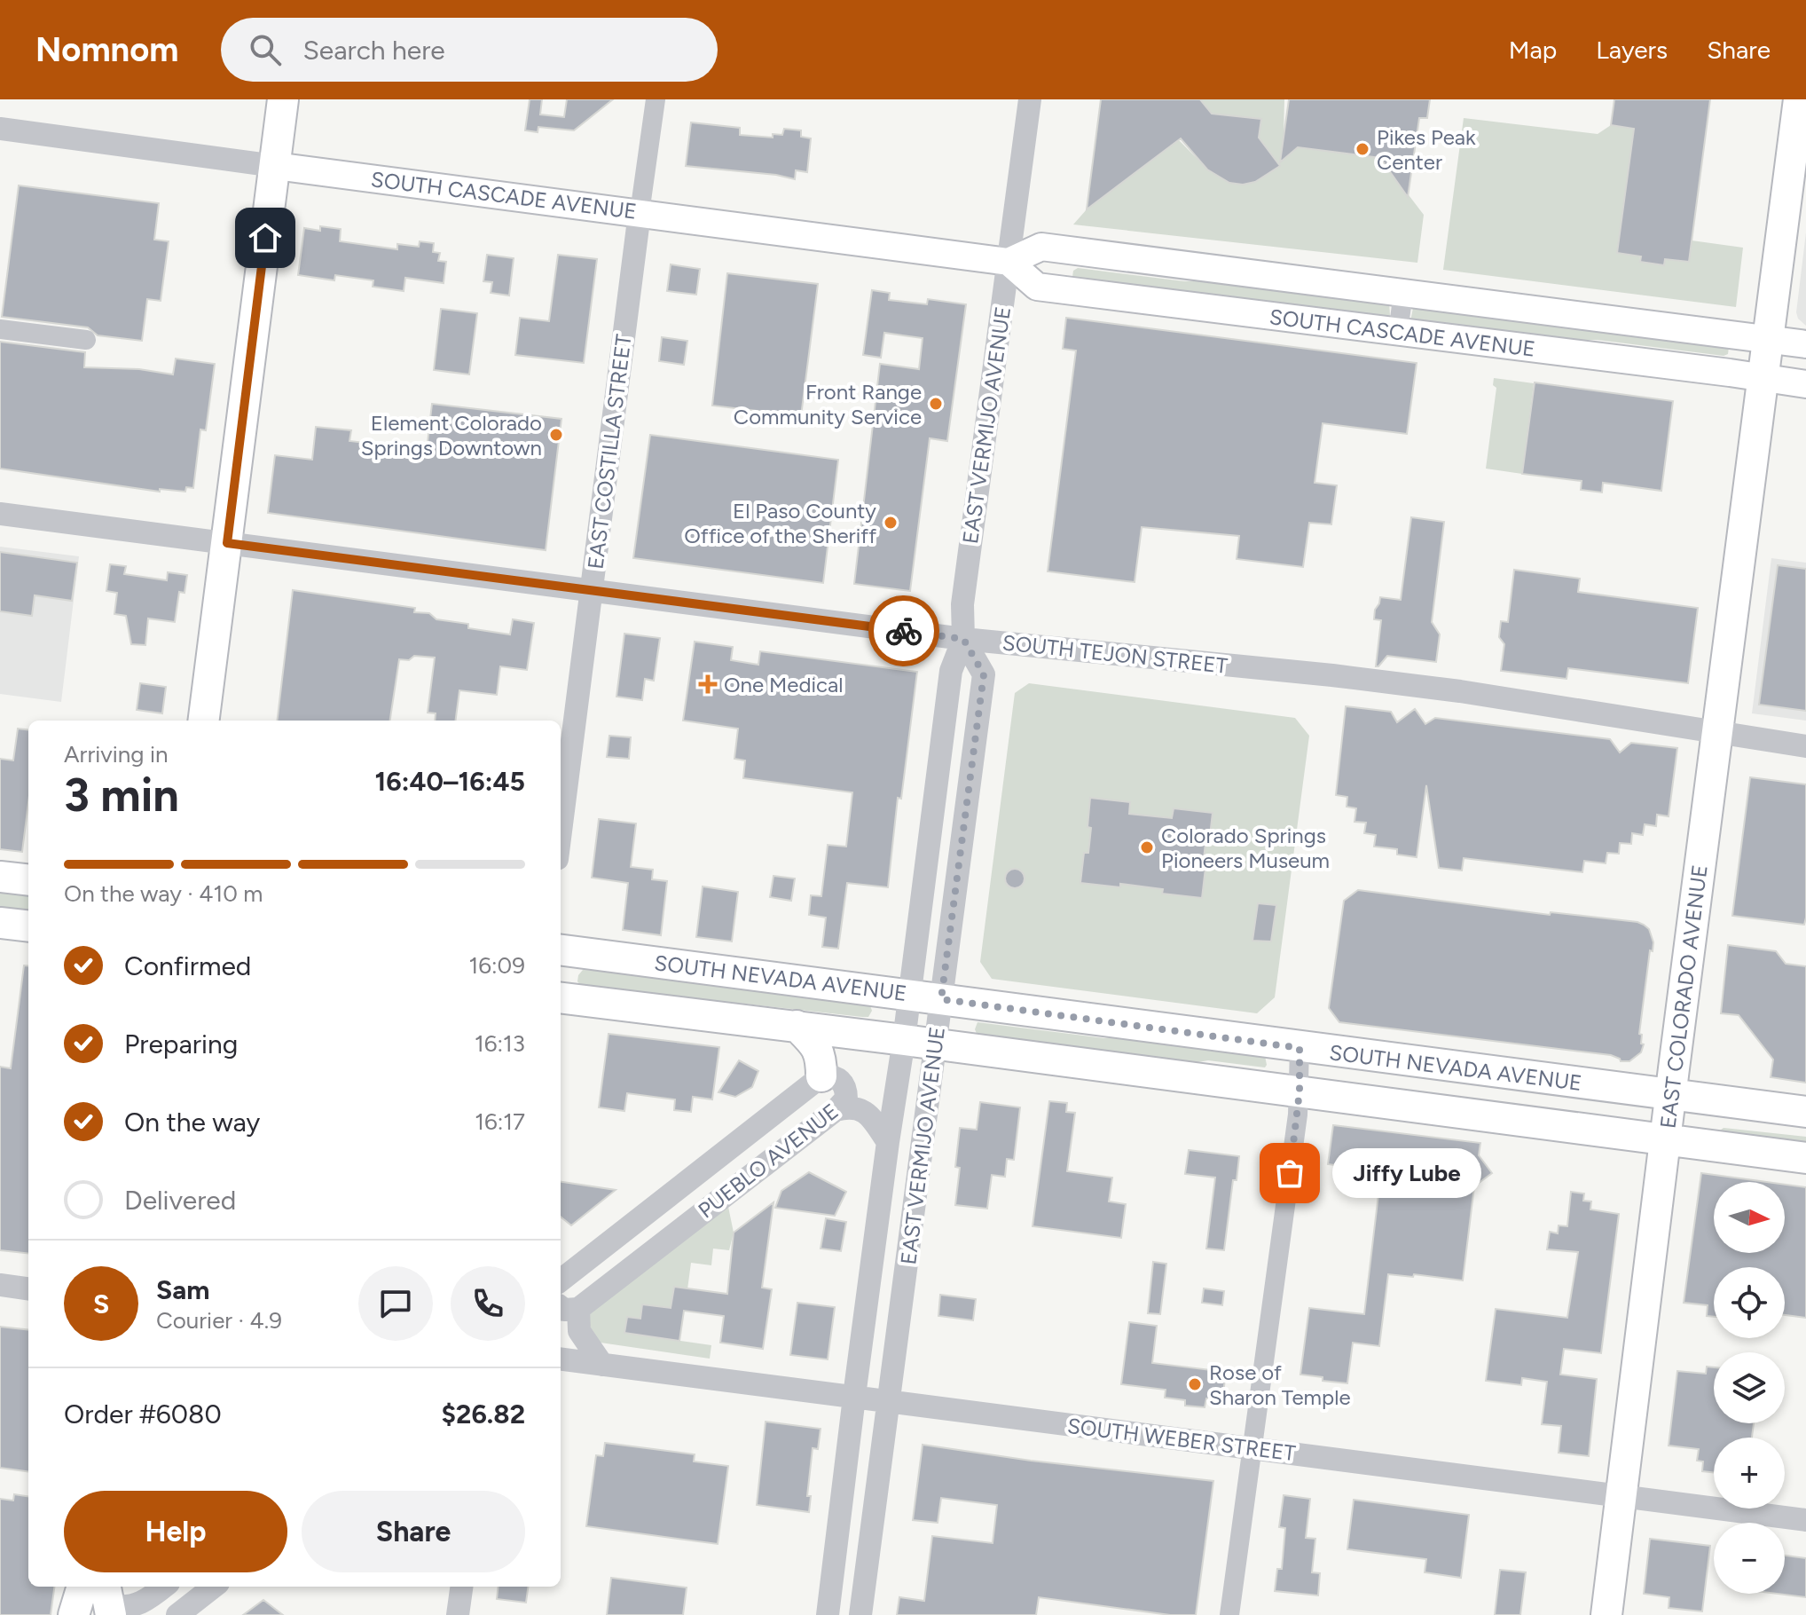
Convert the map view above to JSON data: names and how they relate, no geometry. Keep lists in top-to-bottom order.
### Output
{
  "streets": {
    "main road": ["SOUTH CASCADE AVENUE", "SOUTH NEVADA AVENUE", "EAST COLORADO AVENUE"],
    "street": [
      "EAST VERMIJO AVENUE",
      "EAST COSTILLA STREET",
      "SOUTH TEJON STREET",
      "PUEBLO AVENUE",
      "SOUTH WEBER STREET"
    ]
  },
  "crossings": [
    ["SOUTH CASCADE AVENUE", "EAST VERMIJO AVENUE"],
    ["SOUTH CASCADE AVENUE", "EAST COSTILLA STREET"],
    ["SOUTH CASCADE AVENUE", "EAST COLORADO AVENUE"],
    ["EAST VERMIJO AVENUE", "SOUTH TEJON STREET"],
    ["EAST VERMIJO AVENUE", "SOUTH NEVADA AVENUE"],
    ["EAST VERMIJO AVENUE", "SOUTH WEBER STREET"],
    ["EAST COSTILLA STREET", "SOUTH TEJON STREET"],
    ["SOUTH TEJON STREET", "EAST COLORADO AVENUE"],
    ["SOUTH NEVADA AVENUE", "EAST COLORADO AVENUE"],
    ["EAST COLORADO AVENUE", "SOUTH WEBER STREET"]
  ],
  "places": {
    "other": [
      "Pikes Peak Center",
      "Front Range Community Service",
      "Element Colorado Springs Downtown",
      "El Paso County Office of the Sheriff",
      "Colorado Springs Pioneers Museum",
      "Jiffy Lube",
      "Rose of Sharon Temple"
    ],
    "health": ["One Medical"]
  },
  "north": "right",
  "page": {
    "header": "Nomnom",
    "search": "Search here",
    "nav": ["Map", "Layers", "Share"],
    "heading": ["3 min", "Arriving in", "16:40–16:45"],
    "panel": [
      "Sam",
      "Courier · 4.9",
      "Order #6080",
      "$26.82"
    ],
    "bar": "On the way · 410 m",
    "list": [
      ["Confirmed", "16:09"],
      ["Preparing", "16:13"],
      ["On the way", "16:17"],
      "Delivered"
    ],
    "bubble": "Jiffy Lube",
    "map_buttons": ["+", "−"],
    "round": "S",
    "buttons": ["Help", "Share"]
  }
}
